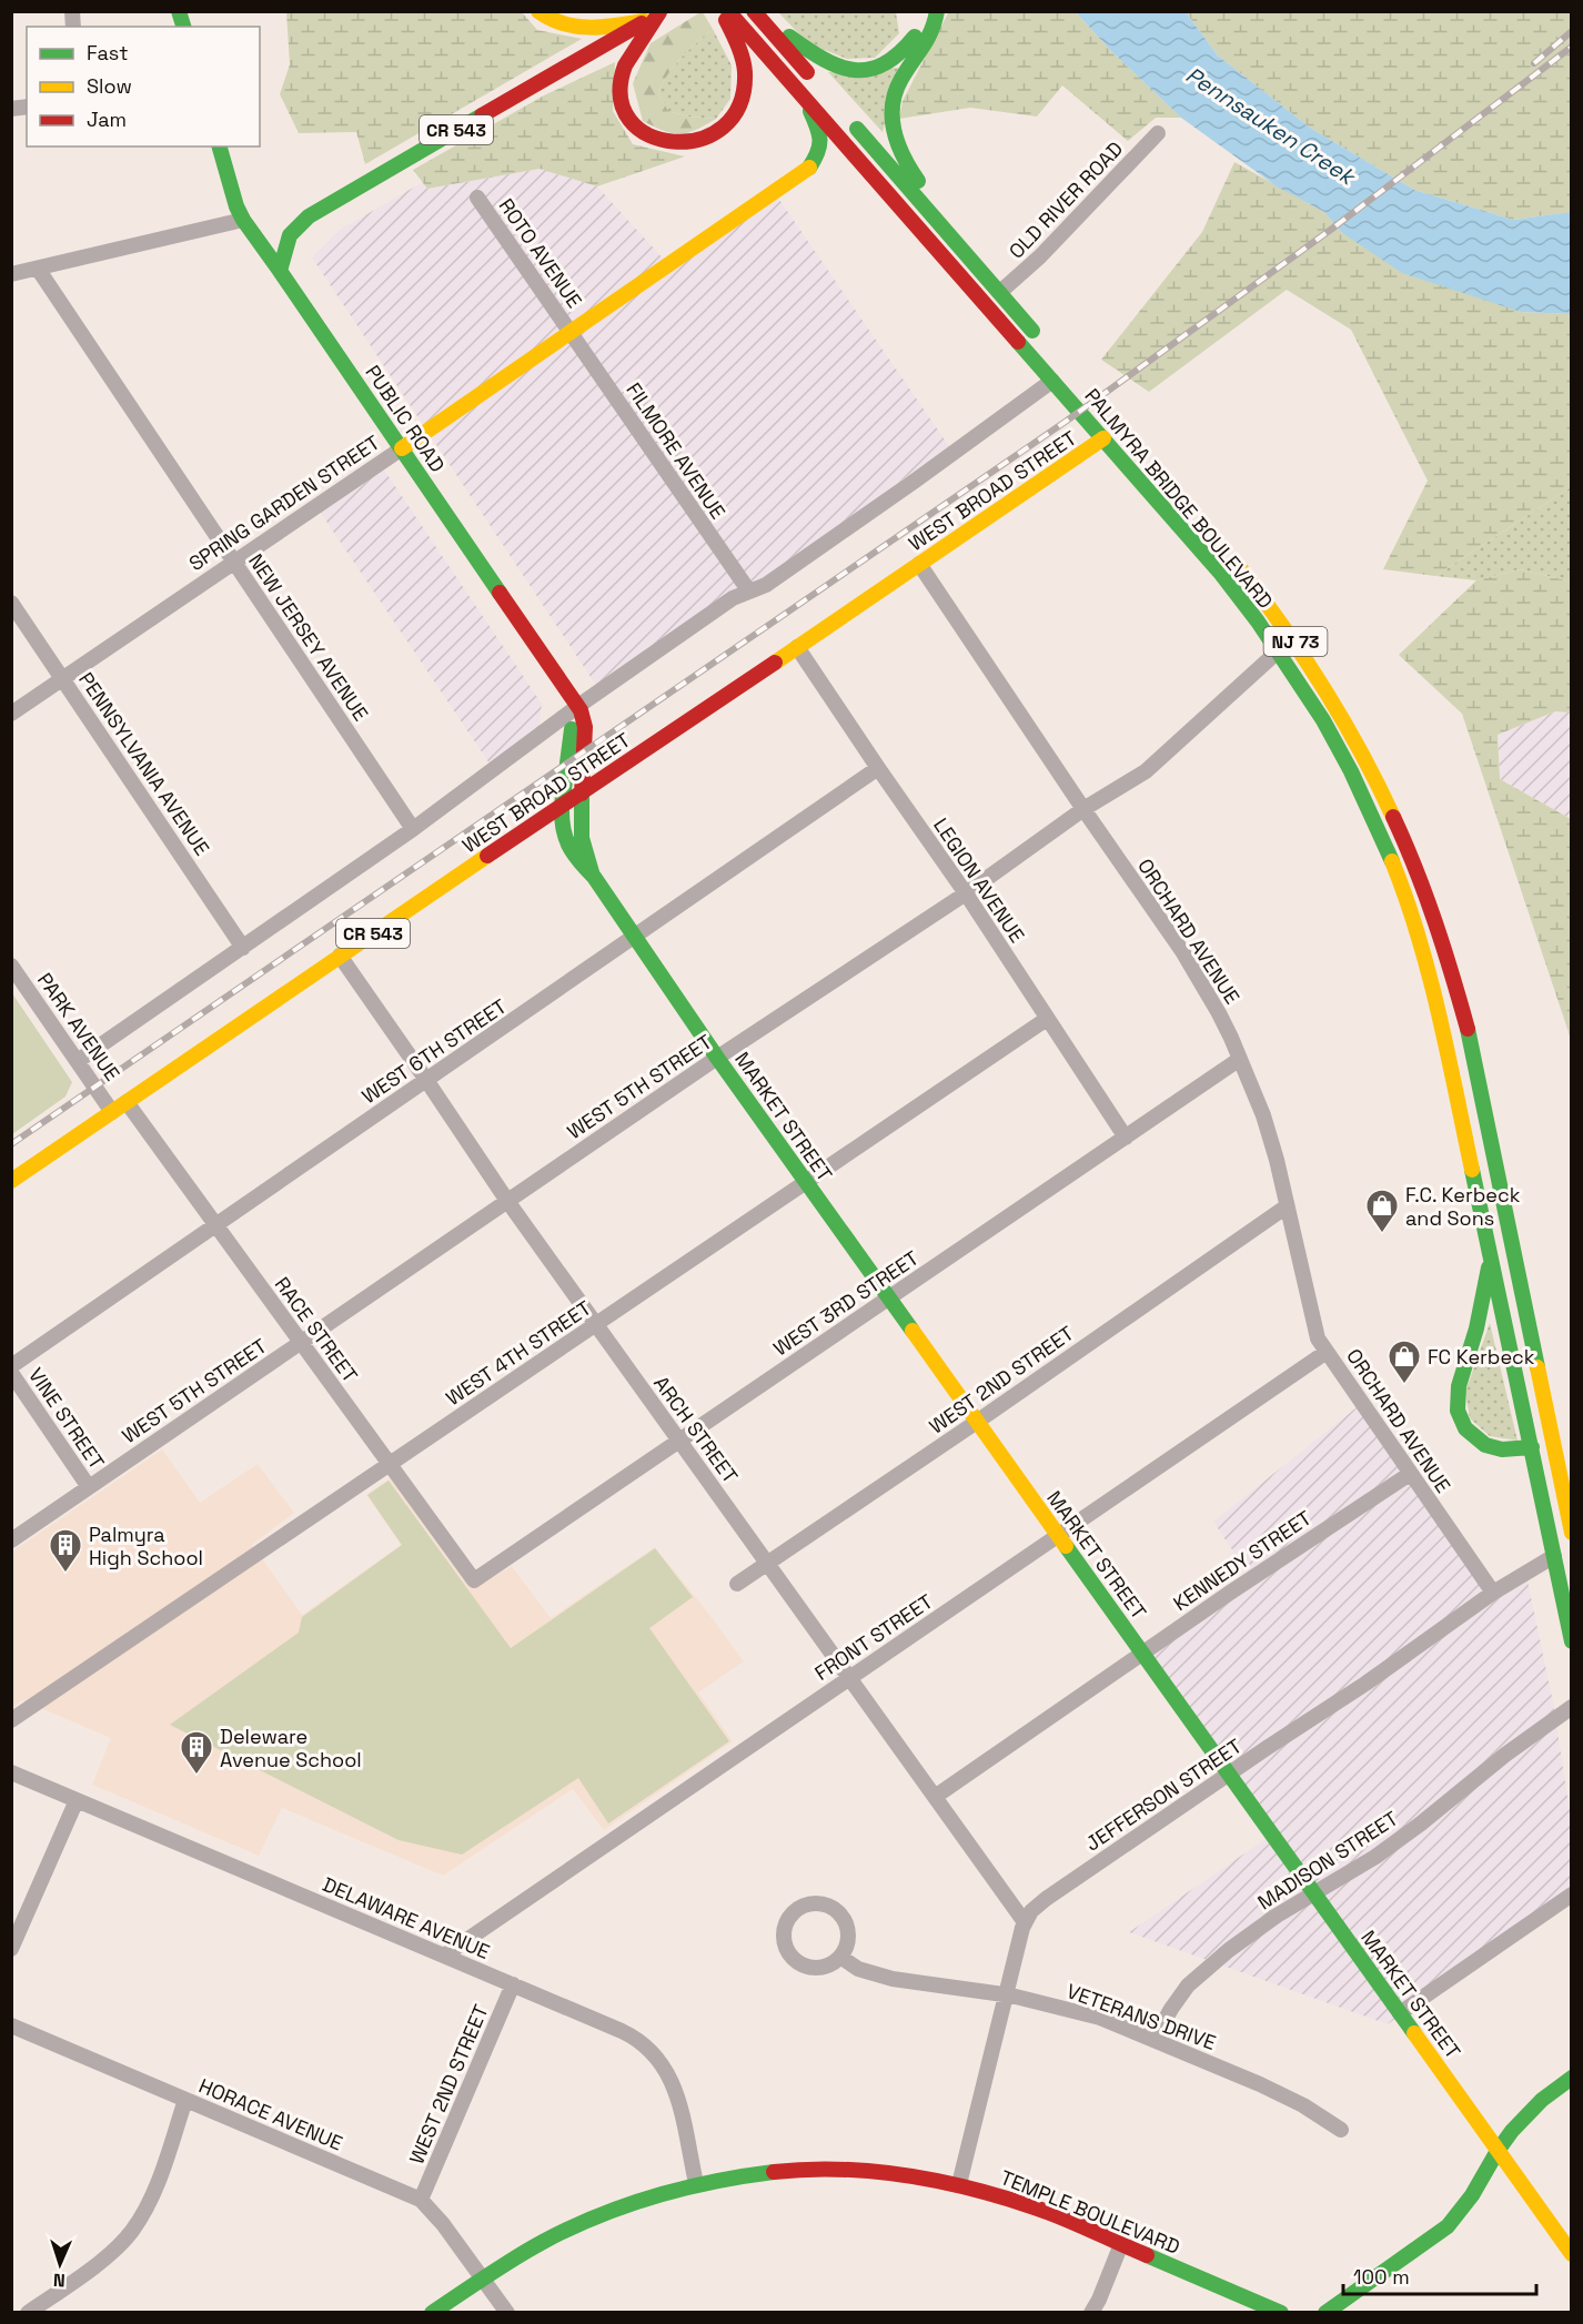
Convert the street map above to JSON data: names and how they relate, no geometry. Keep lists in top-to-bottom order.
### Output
{
  "streets": {
    "main road": [
      "CR 543",
      "PUBLIC ROAD",
      "WEST BROAD STREET",
      "PALMYRA BRIDGE BOULEVARD",
      "SPRING GARDEN STREET",
      "NJ 73",
      "MARKET STREET",
      "TEMPLE BOULEVARD"
    ],
    "street": [
      "OLD RIVER ROAD",
      "ROTO AVENUE",
      "FILMORE AVENUE",
      "NEW JERSEY AVENUE",
      "PENNSYLVANIA AVENUE",
      "LEGION AVENUE",
      "ORCHARD AVENUE",
      "PARK AVENUE",
      "WEST 6TH STREET",
      "WEST 5TH STREET",
      "WEST 3RD STREET",
      "RACE STREET",
      "WEST 4TH STREET",
      "WEST 2ND STREET",
      "VINE STREET",
      "ARCH STREET",
      "KENNEDY STREET",
      "FRONT STREET",
      "JEFFERSON STREET",
      "MADISON STREET",
      "DELAWARE AVENUE",
      "VETERANS DRIVE",
      "HORACE AVENUE"
    ]
  },
  "crossings": [
    ["CR 543", "PUBLIC ROAD"],
    ["ROTO AVENUE", "FILMORE AVENUE"],
    ["ROTO AVENUE", "SPRING GARDEN STREET"],
    ["PUBLIC ROAD", "WEST BROAD STREET"],
    ["PUBLIC ROAD", "SPRING GARDEN STREET"],
    ["PUBLIC ROAD", "MARKET STREET"],
    ["FILMORE AVENUE", "SPRING GARDEN STREET"],
    ["WEST BROAD STREET", "PALMYRA BRIDGE BOULEVARD"],
    ["WEST BROAD STREET", "LEGION AVENUE"],
    ["WEST BROAD STREET", "ORCHARD AVENUE"],
    ["WEST BROAD STREET", "PARK AVENUE"],
    ["WEST BROAD STREET", "MARKET STREET"],
    ["WEST BROAD STREET", "RACE STREET"],
    ["WEST BROAD STREET", "ARCH STREET"],
    ["PALMYRA BRIDGE BOULEVARD", "SPRING GARDEN STREET"],
    ["PALMYRA BRIDGE BOULEVARD", "WEST 5TH STREET"],
    ["PALMYRA BRIDGE BOULEVARD", "JEFFERSON STREET"],
    ["SPRING GARDEN STREET", "NEW JERSEY AVENUE"],
    ["SPRING GARDEN STREET", "PENNSYLVANIA AVENUE"],
    ["LEGION AVENUE", "WEST 6TH STREET"],
    ["LEGION AVENUE", "WEST 5TH STREET"],
    ["LEGION AVENUE", "WEST 3RD STREET"],
    ["LEGION AVENUE", "WEST 4TH STREET"],
    ["ORCHARD AVENUE", "WEST 5TH STREET"],
    ["ORCHARD AVENUE", "WEST 3RD STREET"],
    ["ORCHARD AVENUE", "WEST 2ND STREET"],
    ["ORCHARD AVENUE", "KENNEDY STREET"],
    ["ORCHARD AVENUE", "FRONT STREET"],
    ["ORCHARD AVENUE", "JEFFERSON STREET"],
    ["WEST 6TH STREET", "MARKET STREET"],
    ["WEST 6TH STREET", "RACE STREET"],
    ["WEST 6TH STREET", "ARCH STREET"],
    ["WEST 5TH STREET", "MARKET STREET"],
    ["WEST 5TH STREET", "RACE STREET"],
    ["WEST 5TH STREET", "VINE STREET"],
    ["WEST 5TH STREET", "ARCH STREET"],
    ["MARKET STREET", "WEST 3RD STREET"],
    ["MARKET STREET", "WEST 4TH STREET"],
    ["MARKET STREET", "WEST 2ND STREET"],
    ["MARKET STREET", "KENNEDY STREET"],
    ["MARKET STREET", "FRONT STREET"],
    ["MARKET STREET", "JEFFERSON STREET"],
    ["MARKET STREET", "MADISON STREET"],
    ["WEST 3RD STREET", "RACE STREET"],
    ["WEST 3RD STREET", "ARCH STREET"],
    ["RACE STREET", "WEST 4TH STREET"],
    ["WEST 4TH STREET", "ARCH STREET"],
    ["WEST 2ND STREET", "ARCH STREET"],
    ["WEST 2ND STREET", "DELAWARE AVENUE"],
    ["WEST 2ND STREET", "HORACE AVENUE"],
    ["ARCH STREET", "KENNEDY STREET"],
    ["ARCH STREET", "FRONT STREET"],
    ["ARCH STREET", "JEFFERSON STREET"],
    ["FRONT STREET", "DELAWARE AVENUE"],
    ["JEFFERSON STREET", "VETERANS DRIVE"],
    ["JEFFERSON STREET", "TEMPLE BOULEVARD"],
    ["MADISON STREET", "VETERANS DRIVE"],
    ["DELAWARE AVENUE", "TEMPLE BOULEVARD"],
    ["HORACE AVENUE", "TEMPLE BOULEVARD"]
  ],
  "water": ["Pennsauken Creek"],
  "places": {
    "shop": ["F.C. Kerbeck and Sons", "FC Kerbeck"],
    "building": ["Palmyra High School", "Deleware Avenue School"]
  },
  "legend": ["Fast", "Slow", "Jam"],
  "scale_bar": "100 m",
  "north": "bottom"
}
